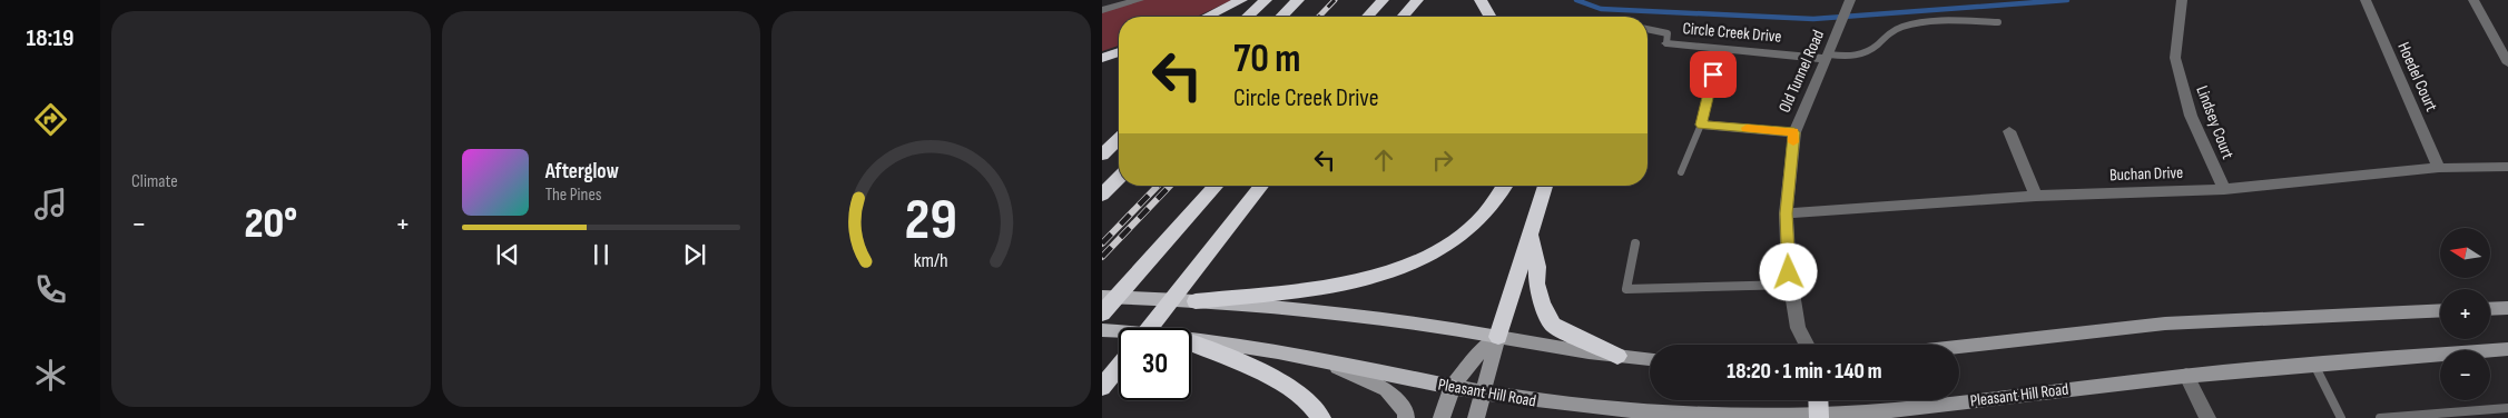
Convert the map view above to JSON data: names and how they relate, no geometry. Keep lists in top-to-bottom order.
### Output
{
  "streets": {
    "main road": ["Pleasant Hill Road"],
    "street": [
      "Circle Creek Drive",
      "Old Tunnel Road",
      "Hoedel Court",
      "Lindsey Court",
      "Buchan Drive"
    ]
  },
  "crossings": [
    ["Circle Creek Drive", "Old Tunnel Road"],
    ["Old Tunnel Road", "Buchan Drive"],
    ["Hoedel Court", "Buchan Drive"],
    ["Lindsey Court", "Buchan Drive"]
  ],
  "north": "left",
  "page": {
    "tabs": "18:19",
    "tile": "Climate",
    "turn": ["70 m", "Circle Creek Drive"],
    "song": ["Afterglow", "The Pines"],
    "heat": ["−", "20°", "+"],
    "map_buttons": ["+", "−"],
    "limit": "30",
    "trip": "18:20 · 1 min · 140 m",
    "gauge": ["29", "km/h"]
  }
}
